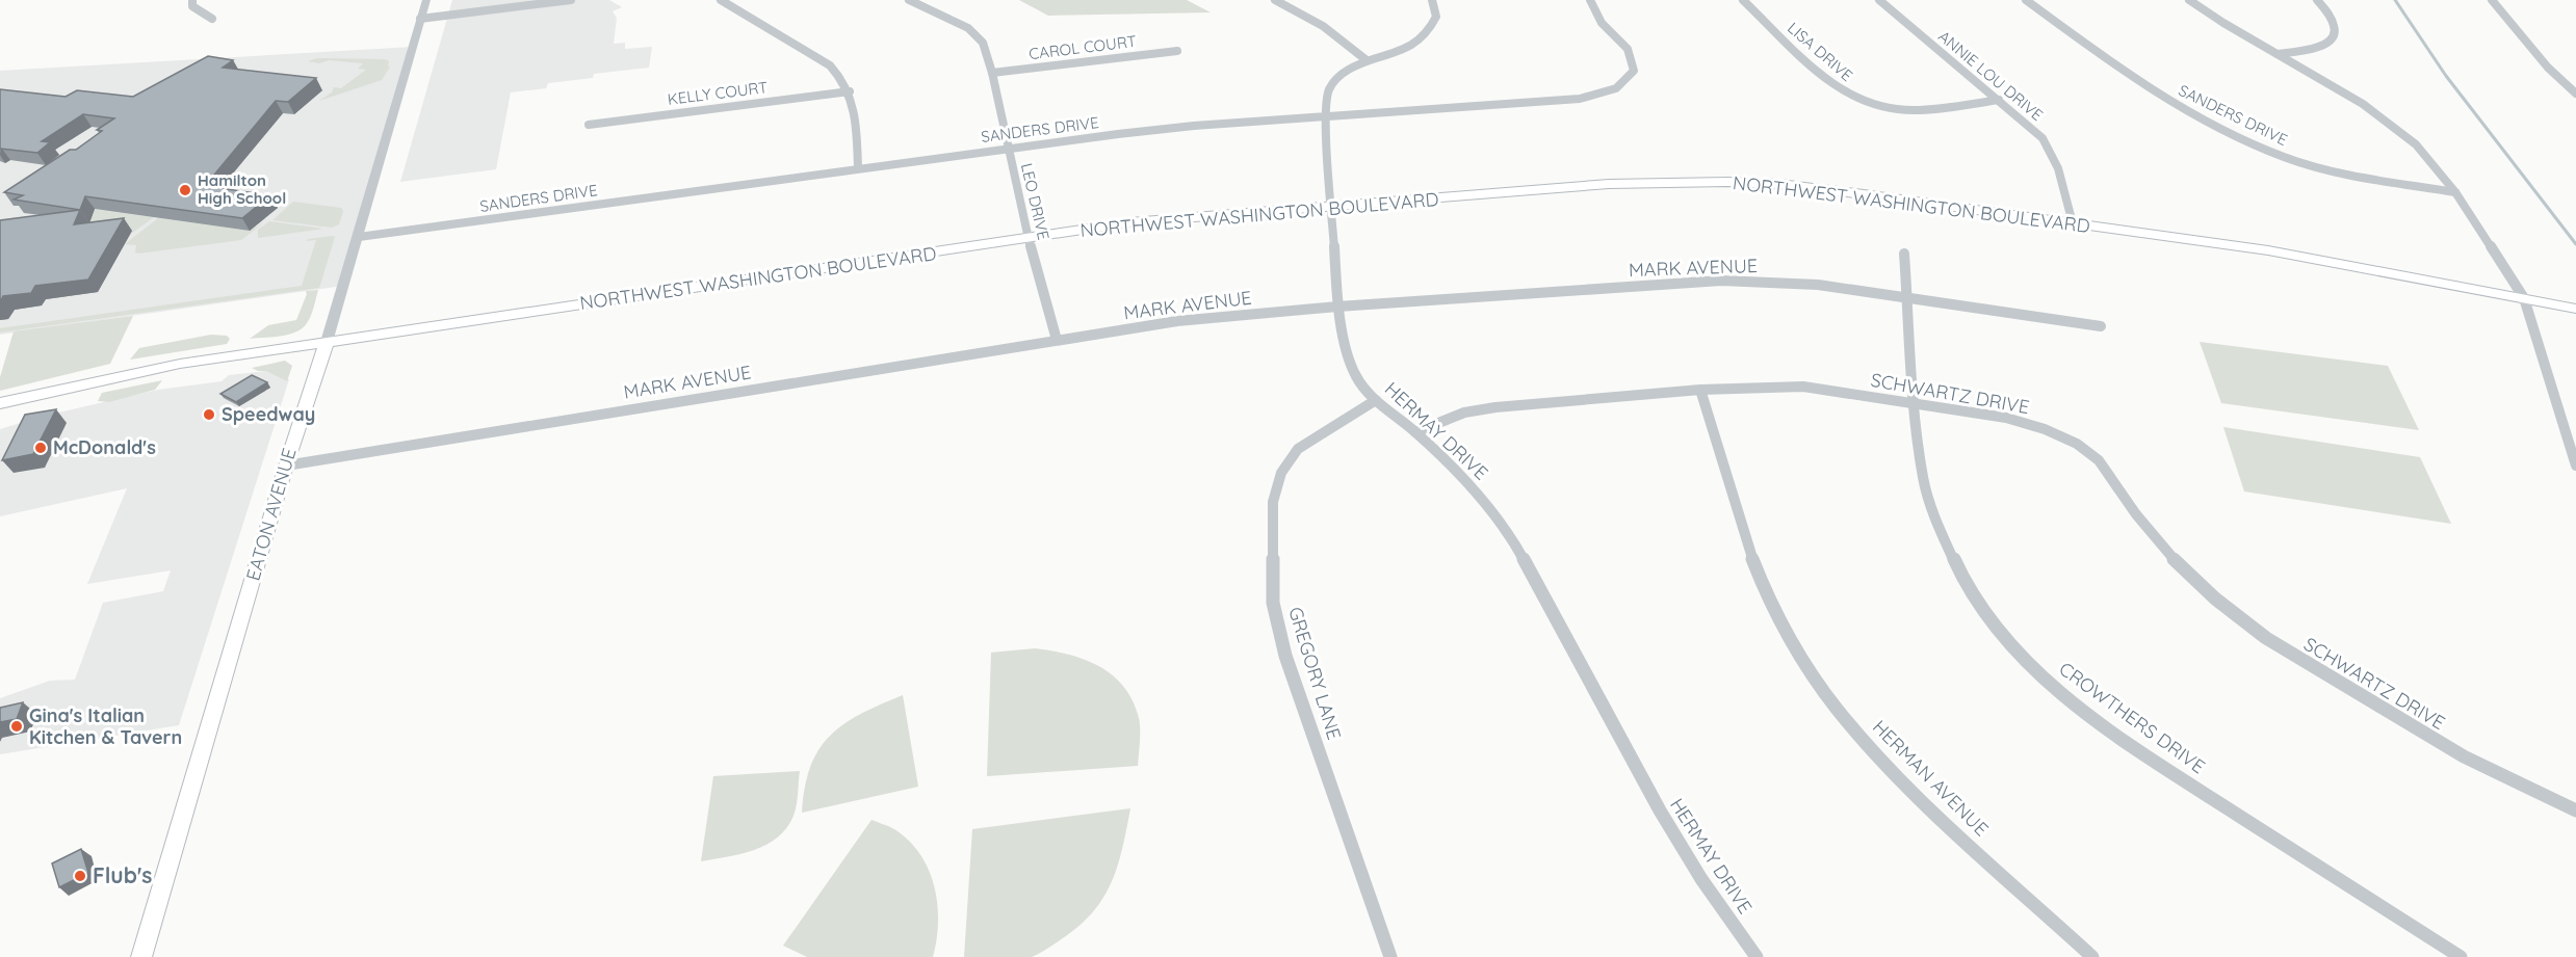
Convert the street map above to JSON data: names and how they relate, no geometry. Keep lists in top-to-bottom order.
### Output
{
  "streets": {
    "main road": ["NORTHWEST WASHINGTON BOULEVARD", "EATON AVENUE"],
    "street": [
      "CAROL COURT",
      "LISA DRIVE",
      "ANNIE LOU DRIVE",
      "KELLY COURT",
      "SANDERS DRIVE",
      "LEO DRIVE",
      "MARK AVENUE",
      "SCHWARTZ DRIVE",
      "HERMAY DRIVE",
      "GREGORY LANE",
      "CROWTHERS DRIVE",
      "HERMAN AVENUE"
    ]
  },
  "crossings": [
    ["CAROL COURT", "LEO DRIVE"],
    ["LISA DRIVE", "ANNIE LOU DRIVE"],
    ["ANNIE LOU DRIVE", "NORTHWEST WASHINGTON BOULEVARD"],
    ["SANDERS DRIVE", "LEO DRIVE"],
    ["SANDERS DRIVE", "HERMAY DRIVE"],
    ["SANDERS DRIVE", "EATON AVENUE"],
    ["LEO DRIVE", "NORTHWEST WASHINGTON BOULEVARD"],
    ["LEO DRIVE", "MARK AVENUE"],
    ["NORTHWEST WASHINGTON BOULEVARD", "HERMAY DRIVE"],
    ["NORTHWEST WASHINGTON BOULEVARD", "EATON AVENUE"],
    ["MARK AVENUE", "HERMAY DRIVE"],
    ["MARK AVENUE", "EATON AVENUE"],
    ["MARK AVENUE", "CROWTHERS DRIVE"],
    ["SCHWARTZ DRIVE", "HERMAY DRIVE"],
    ["SCHWARTZ DRIVE", "CROWTHERS DRIVE"],
    ["SCHWARTZ DRIVE", "HERMAN AVENUE"],
    ["HERMAY DRIVE", "GREGORY LANE"]
  ],
  "places": [
    "Hamilton High School",
    "Speedway",
    "McDonald's",
    "Gina's Italian Kitchen & Tavern",
    "Flub's"
  ]
}
